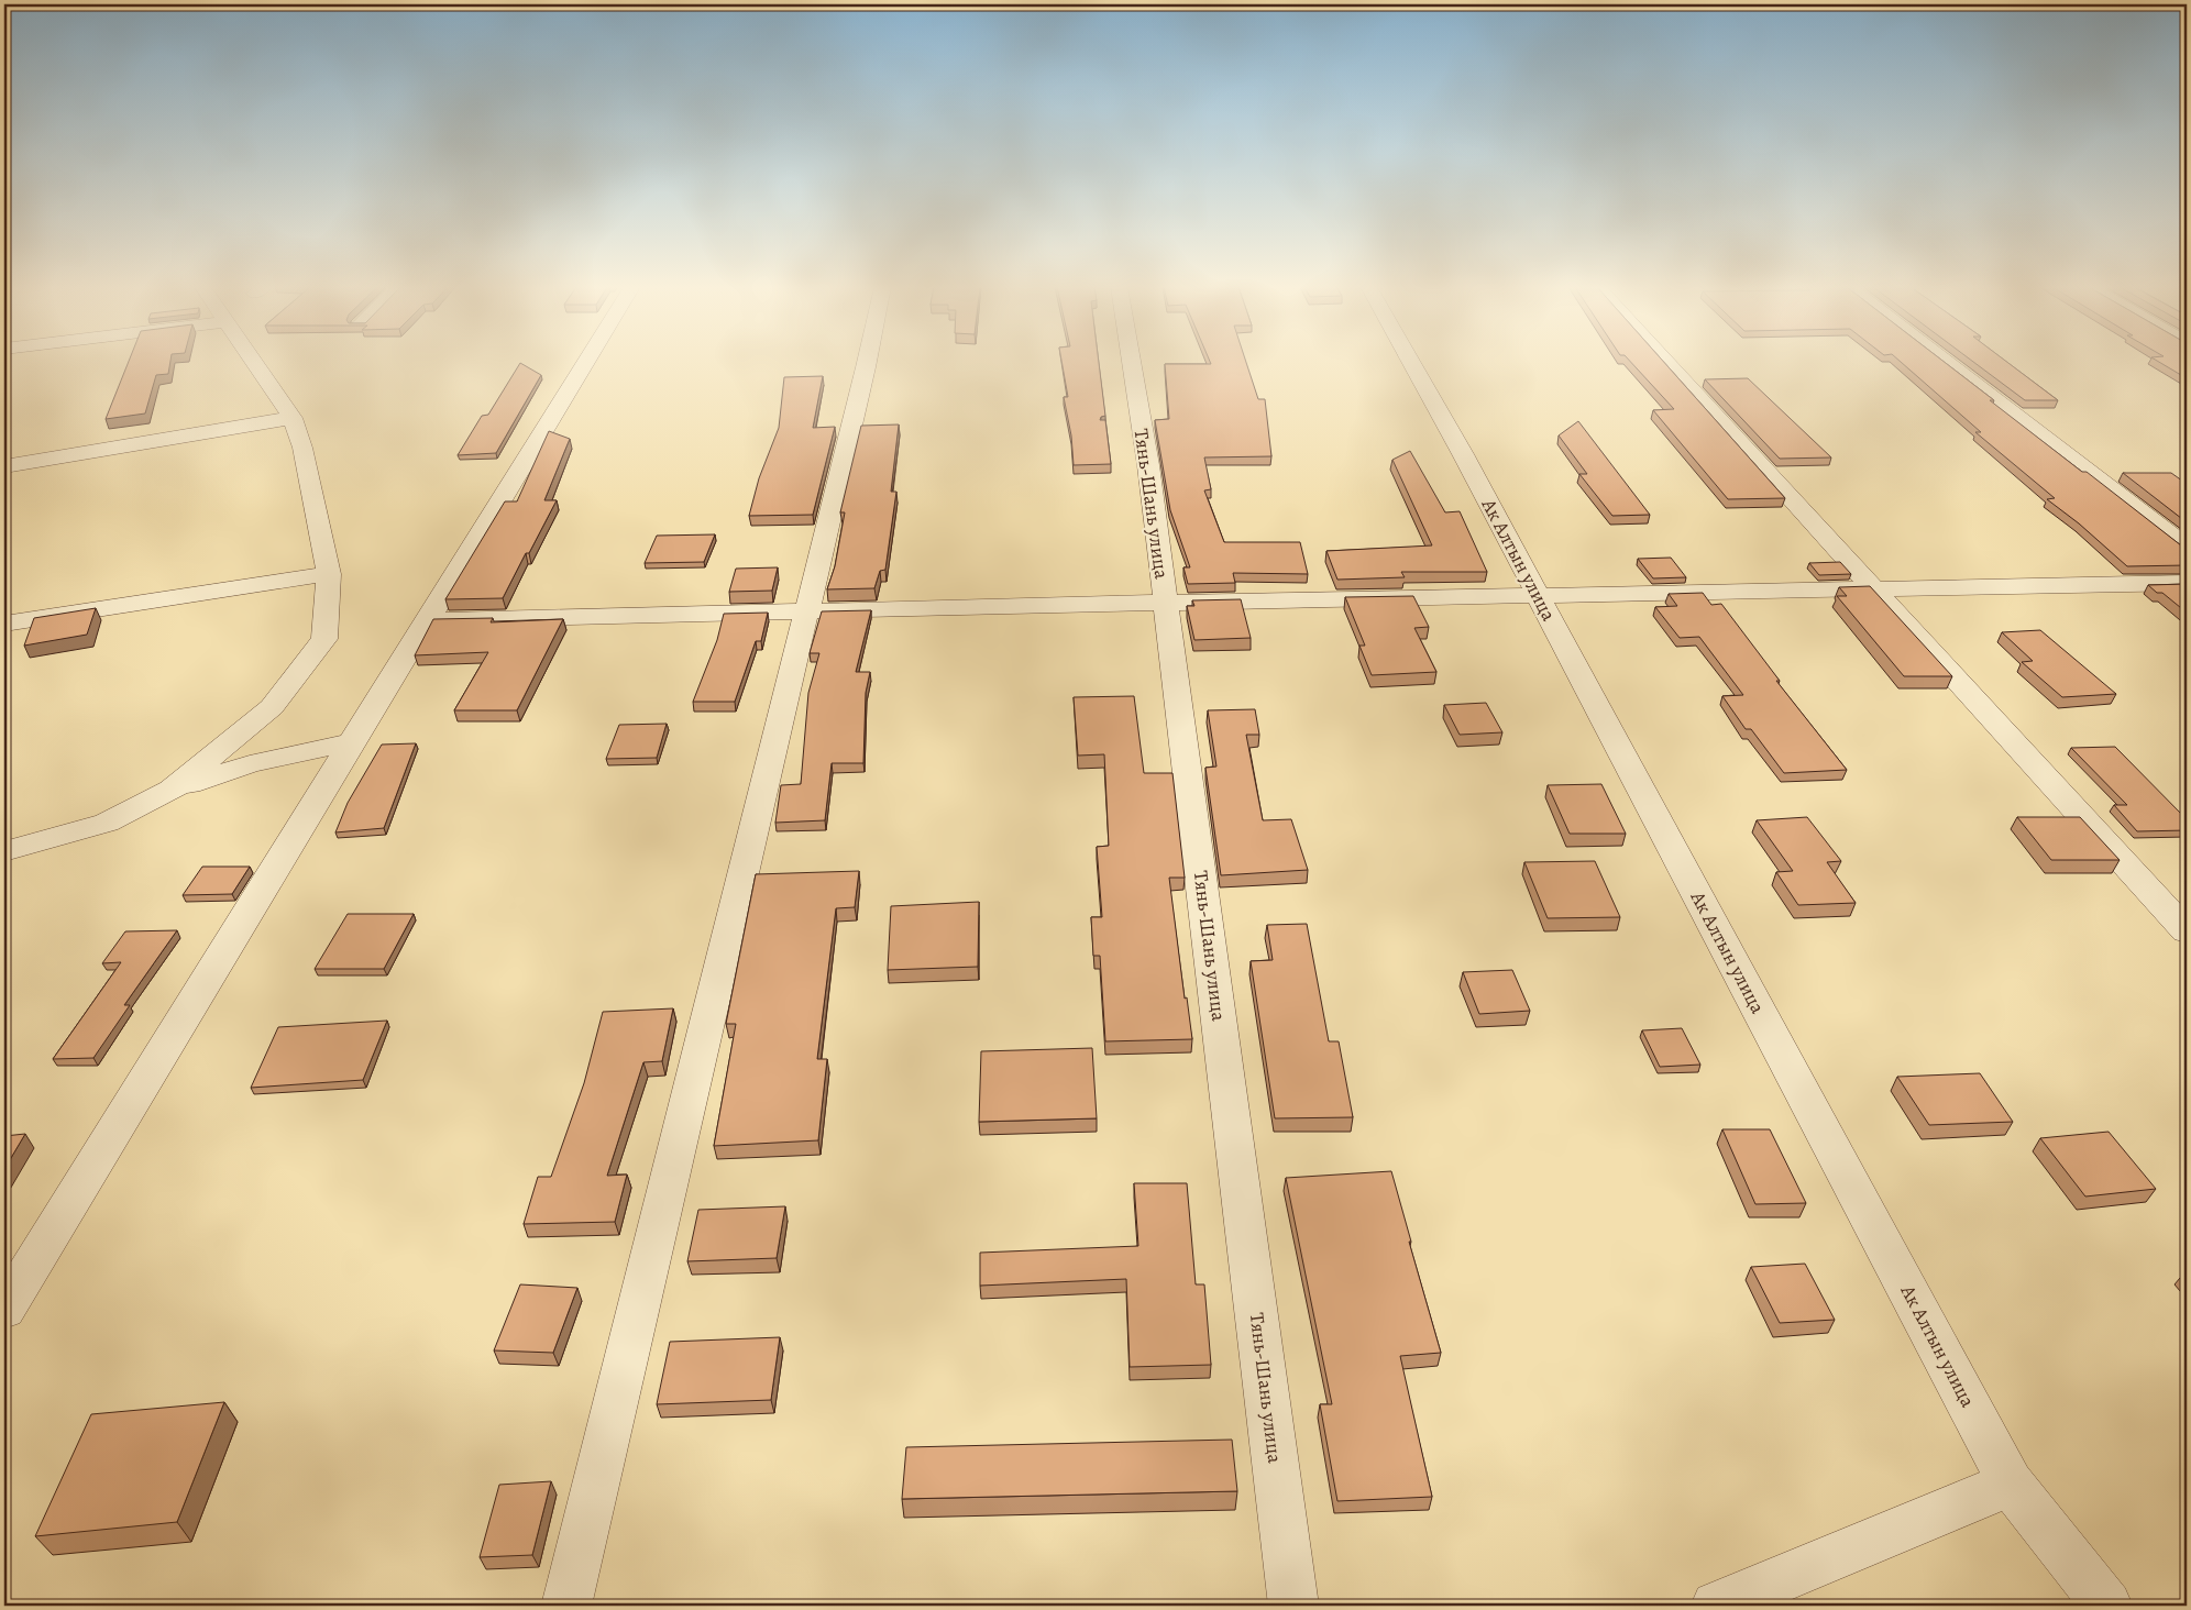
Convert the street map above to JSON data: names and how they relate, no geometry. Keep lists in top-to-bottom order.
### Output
{
  "streets": {
    "street": ["Тянь-Шань улица", "Ак Алтын улица"]
  }
}
